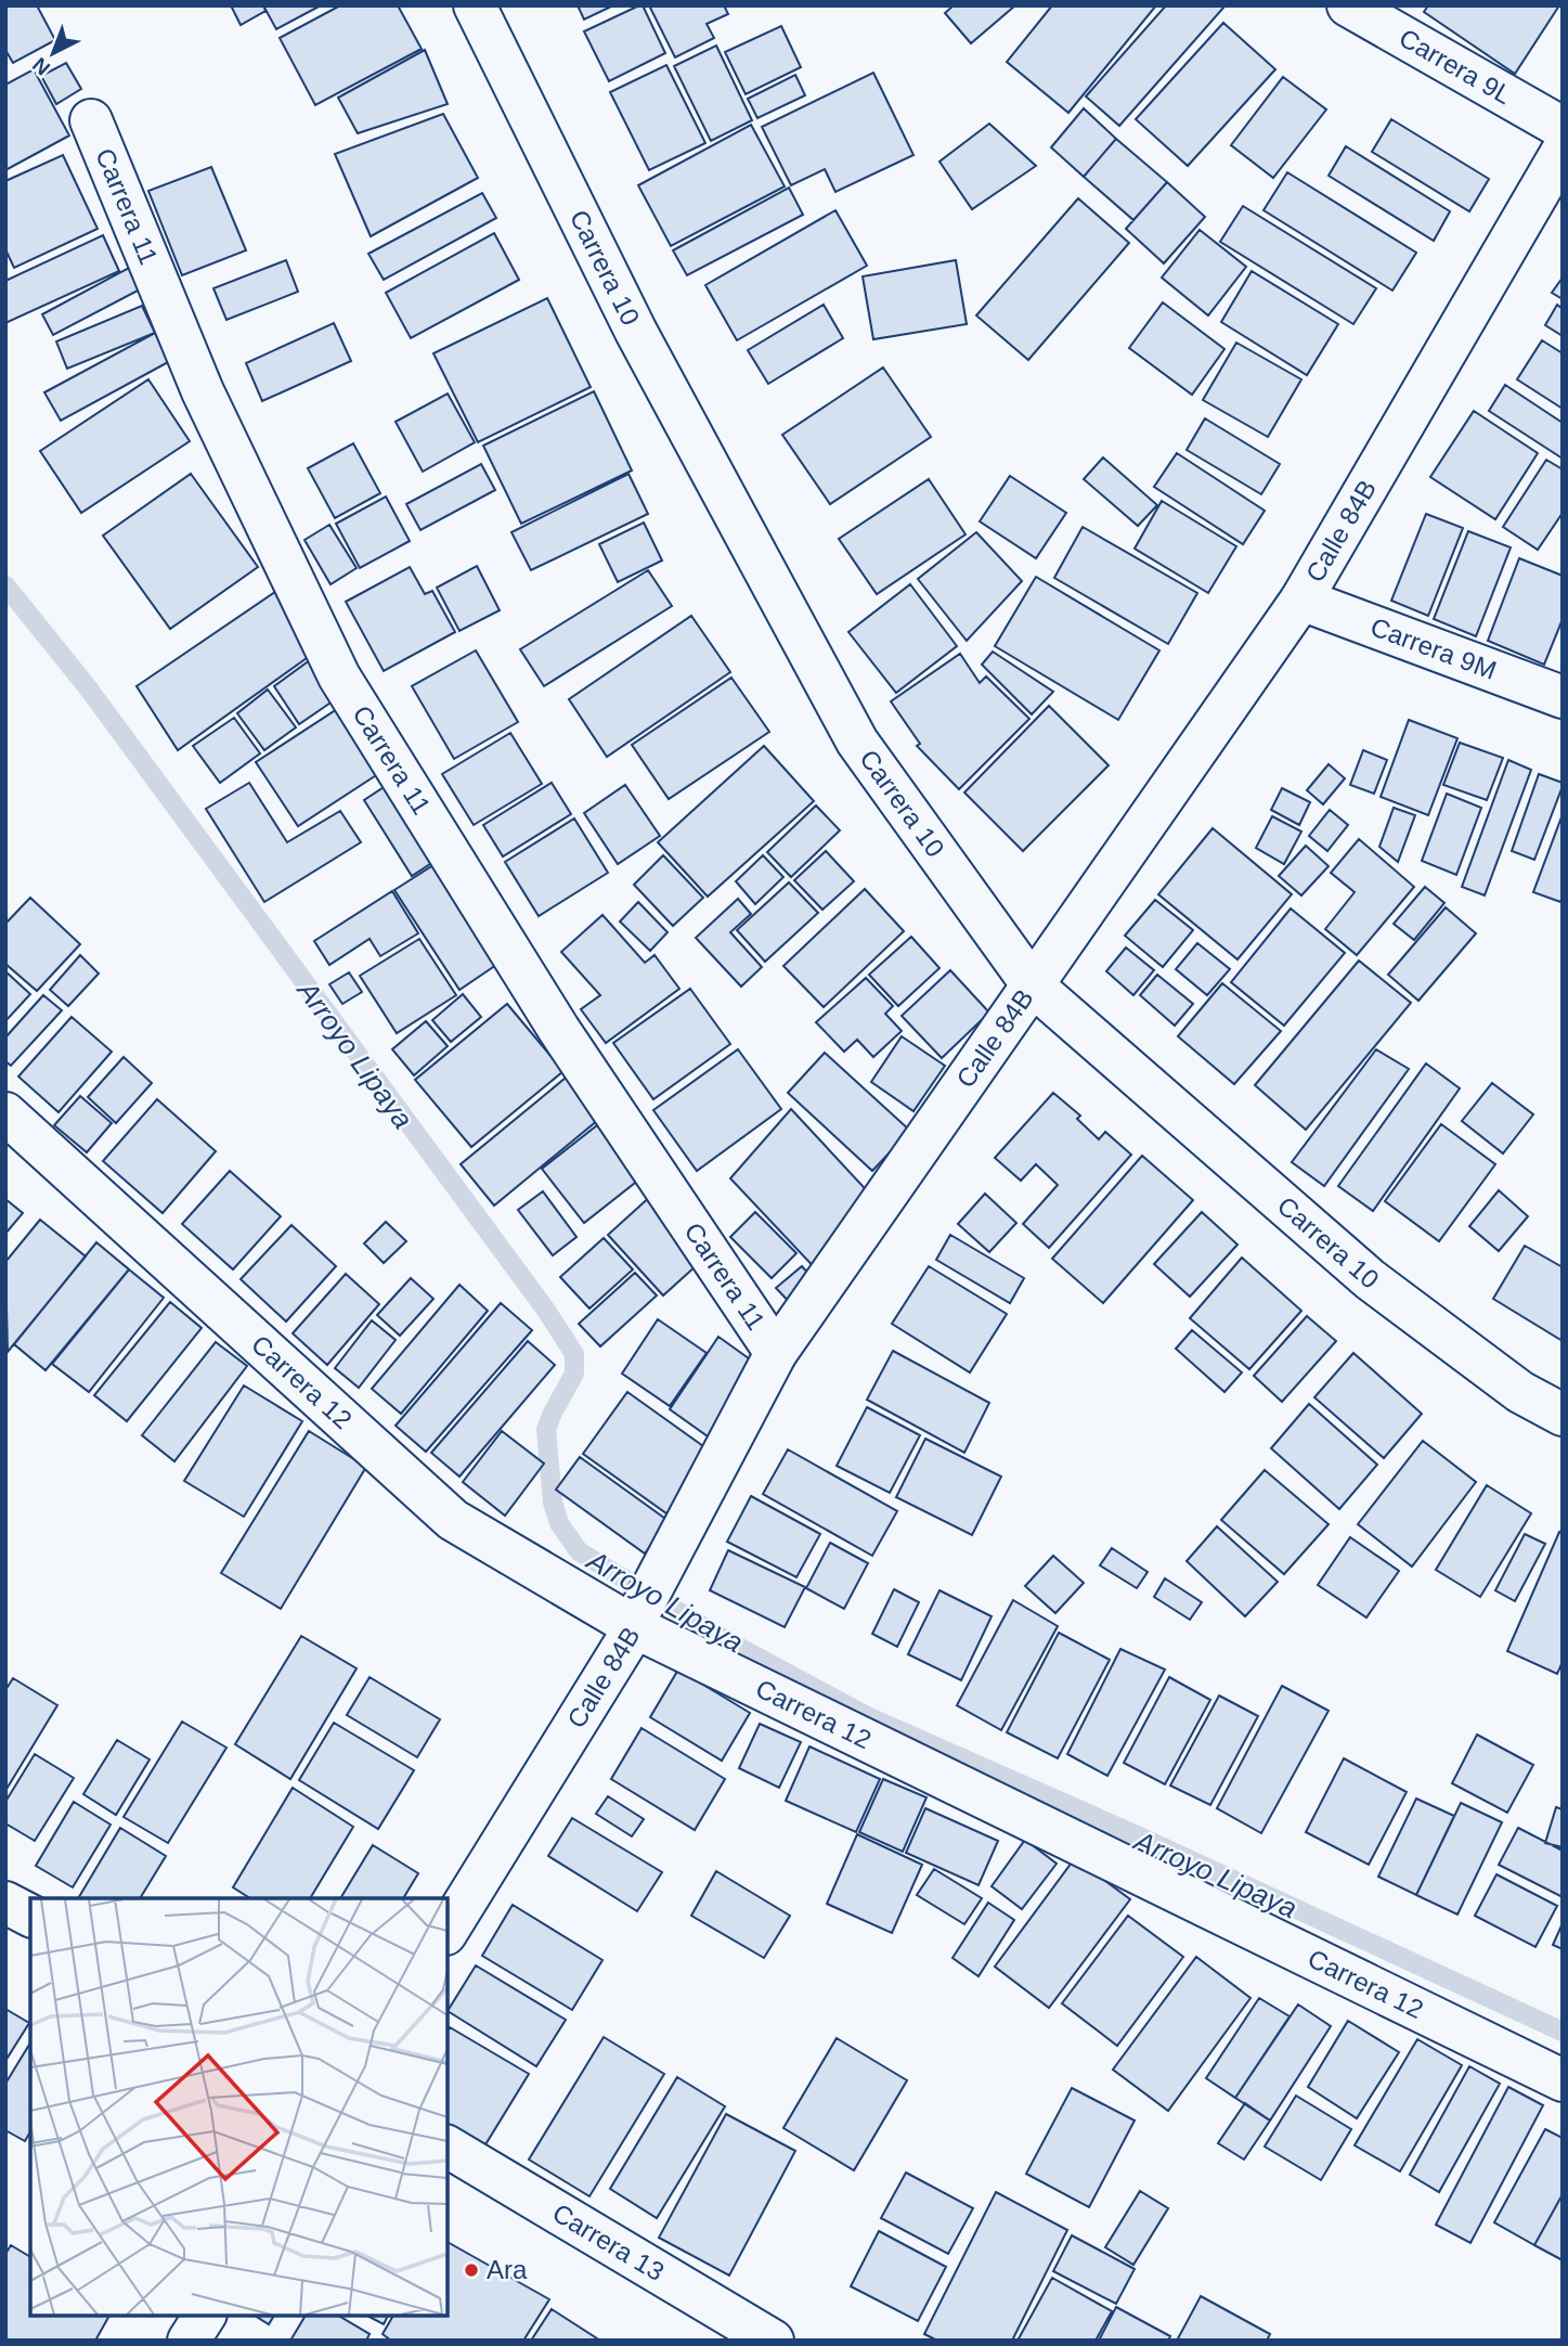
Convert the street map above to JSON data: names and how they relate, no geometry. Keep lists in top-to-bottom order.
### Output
{
  "streets": {
    "street": [
      "Carrera 9L",
      "Carrera 11",
      "Carrera 10",
      "Calle 84B",
      "Carrera 9M",
      "Carrera 12",
      "Carrera 13"
    ]
  },
  "crossings": [
    ["Carrera 11", "Calle 84B"],
    ["Carrera 10", "Calle 84B"],
    ["Calle 84B", "Carrera 9M"],
    ["Calle 84B", "Carrera 12"]
  ],
  "water": ["Arroyo Lipaya"],
  "places": ["Ara"],
  "north": "bottom left"
}
